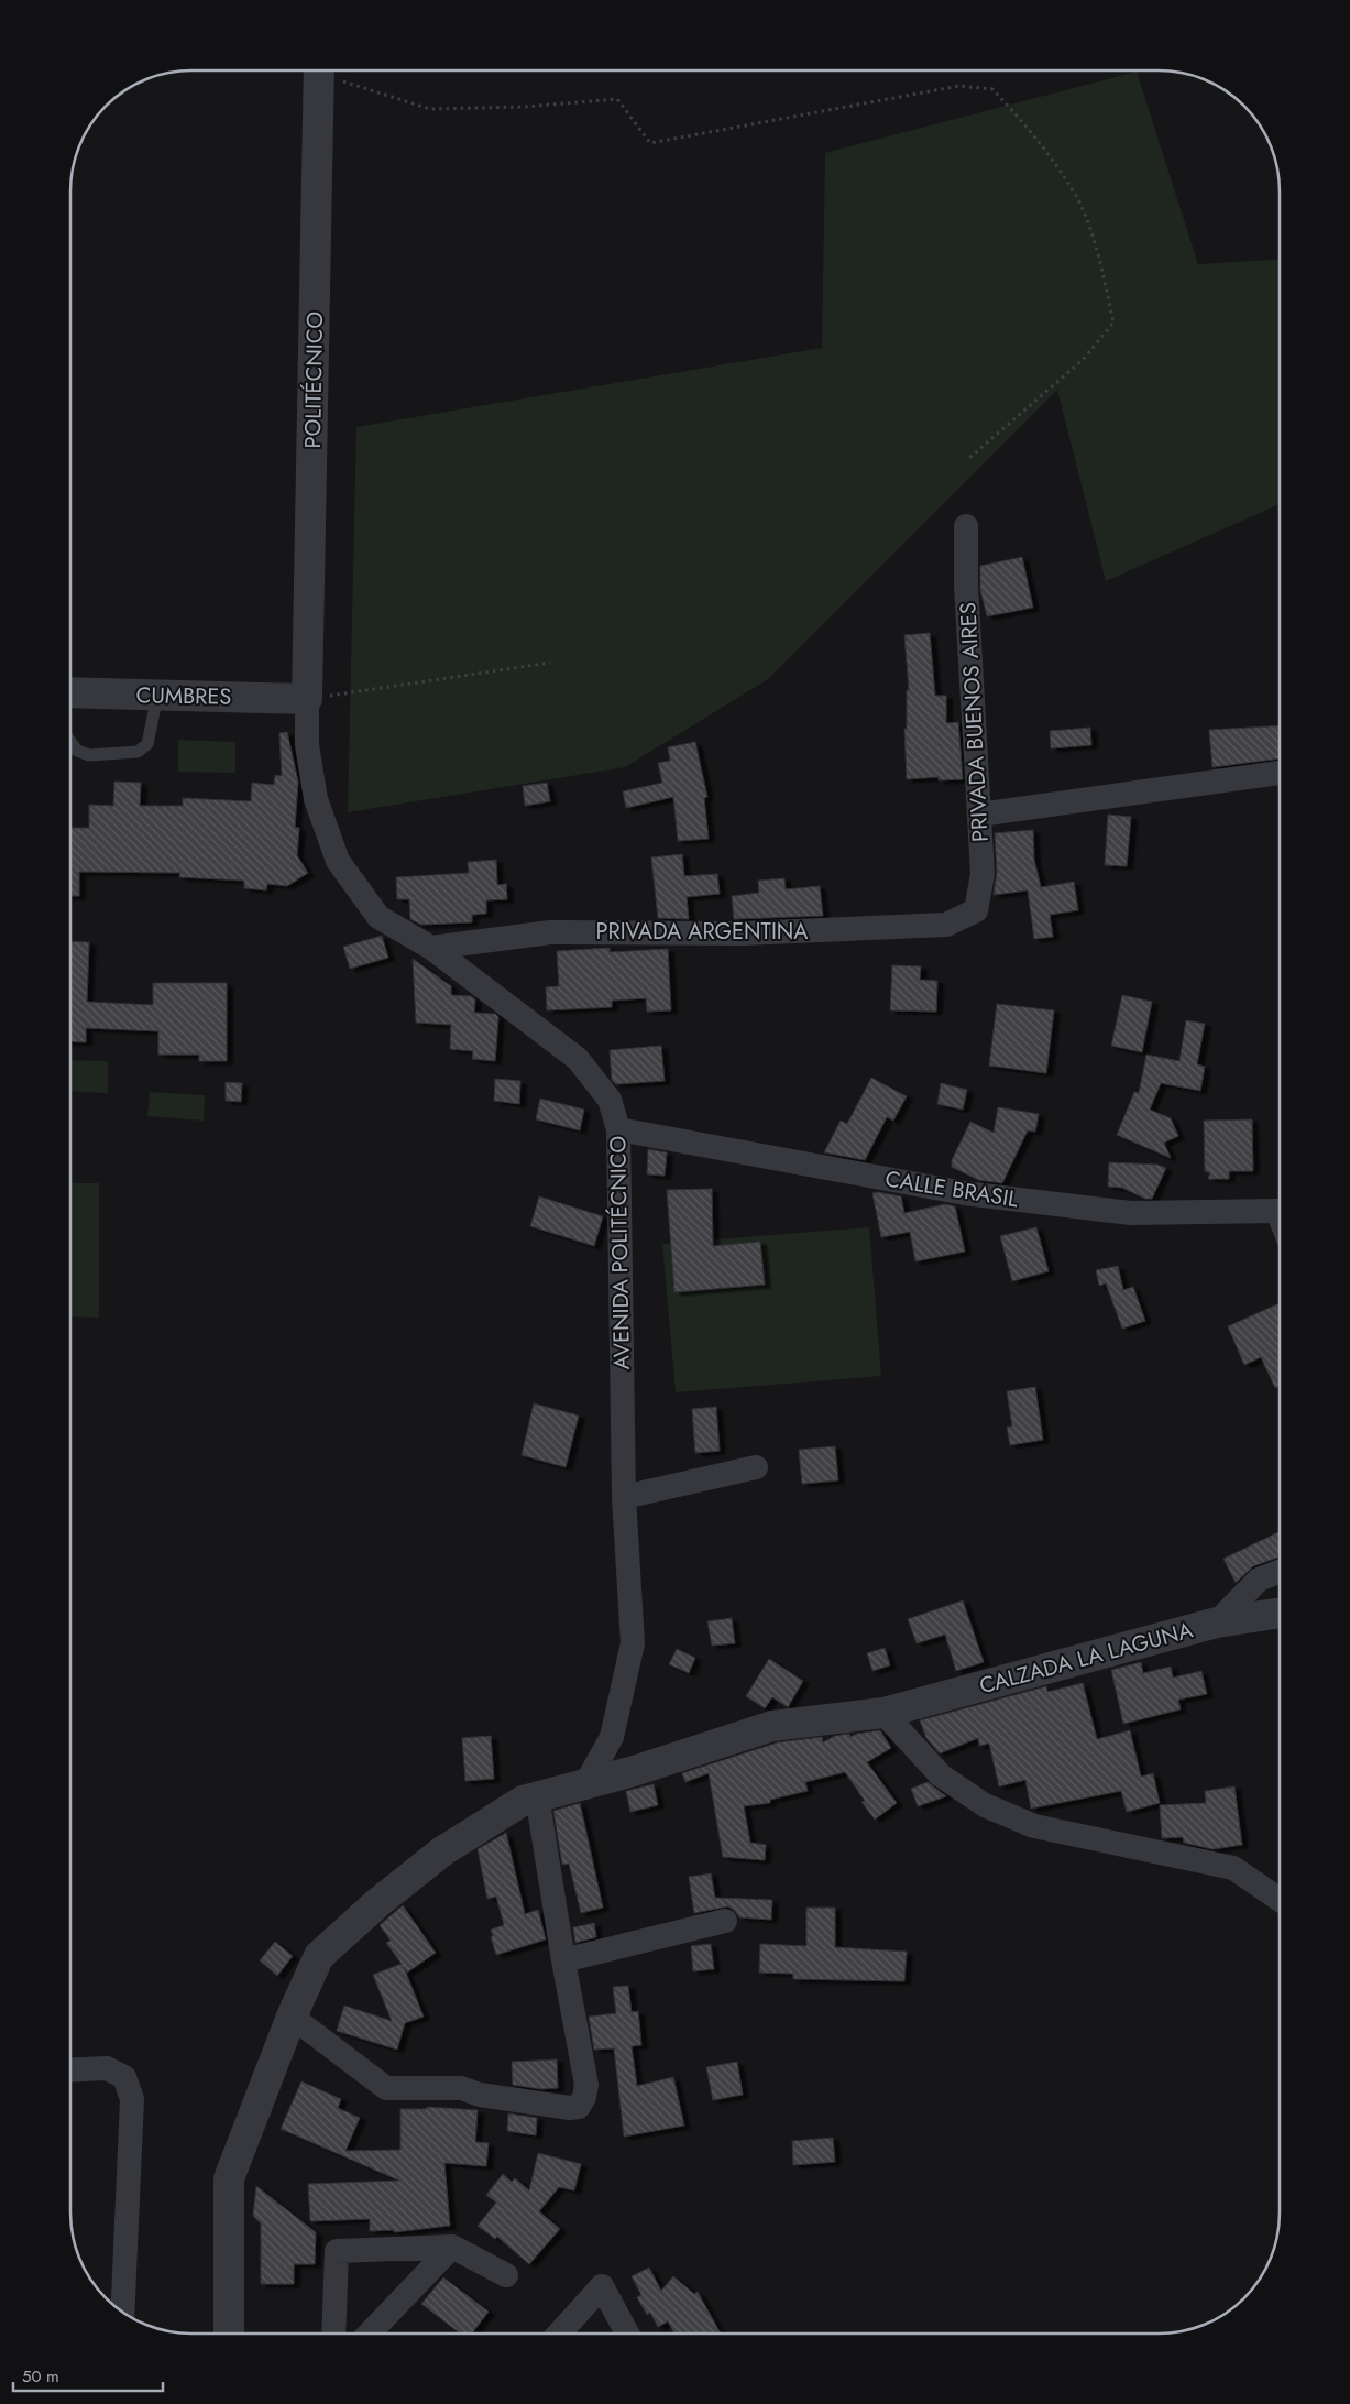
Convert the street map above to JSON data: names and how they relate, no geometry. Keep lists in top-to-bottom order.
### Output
{
  "streets": {
    "street": [
      "POLITÉCNICO",
      "CUMBRES",
      "PRIVADA BUENOS AIRES",
      "PRIVADA ARGENTINA",
      "CALLE BRASIL",
      "AVENIDA POLITÉCNICO",
      "CALZADA LA LAGUNA"
    ]
  },
  "crossings": [
    ["POLITÉCNICO", "CUMBRES"],
    ["POLITÉCNICO", "AVENIDA POLITÉCNICO"],
    ["CUMBRES", "AVENIDA POLITÉCNICO"],
    ["PRIVADA BUENOS AIRES", "PRIVADA ARGENTINA"],
    ["PRIVADA ARGENTINA", "AVENIDA POLITÉCNICO"],
    ["CALLE BRASIL", "AVENIDA POLITÉCNICO"],
    ["AVENIDA POLITÉCNICO", "CALZADA LA LAGUNA"]
  ],
  "scale_bar": "50 m"
}
